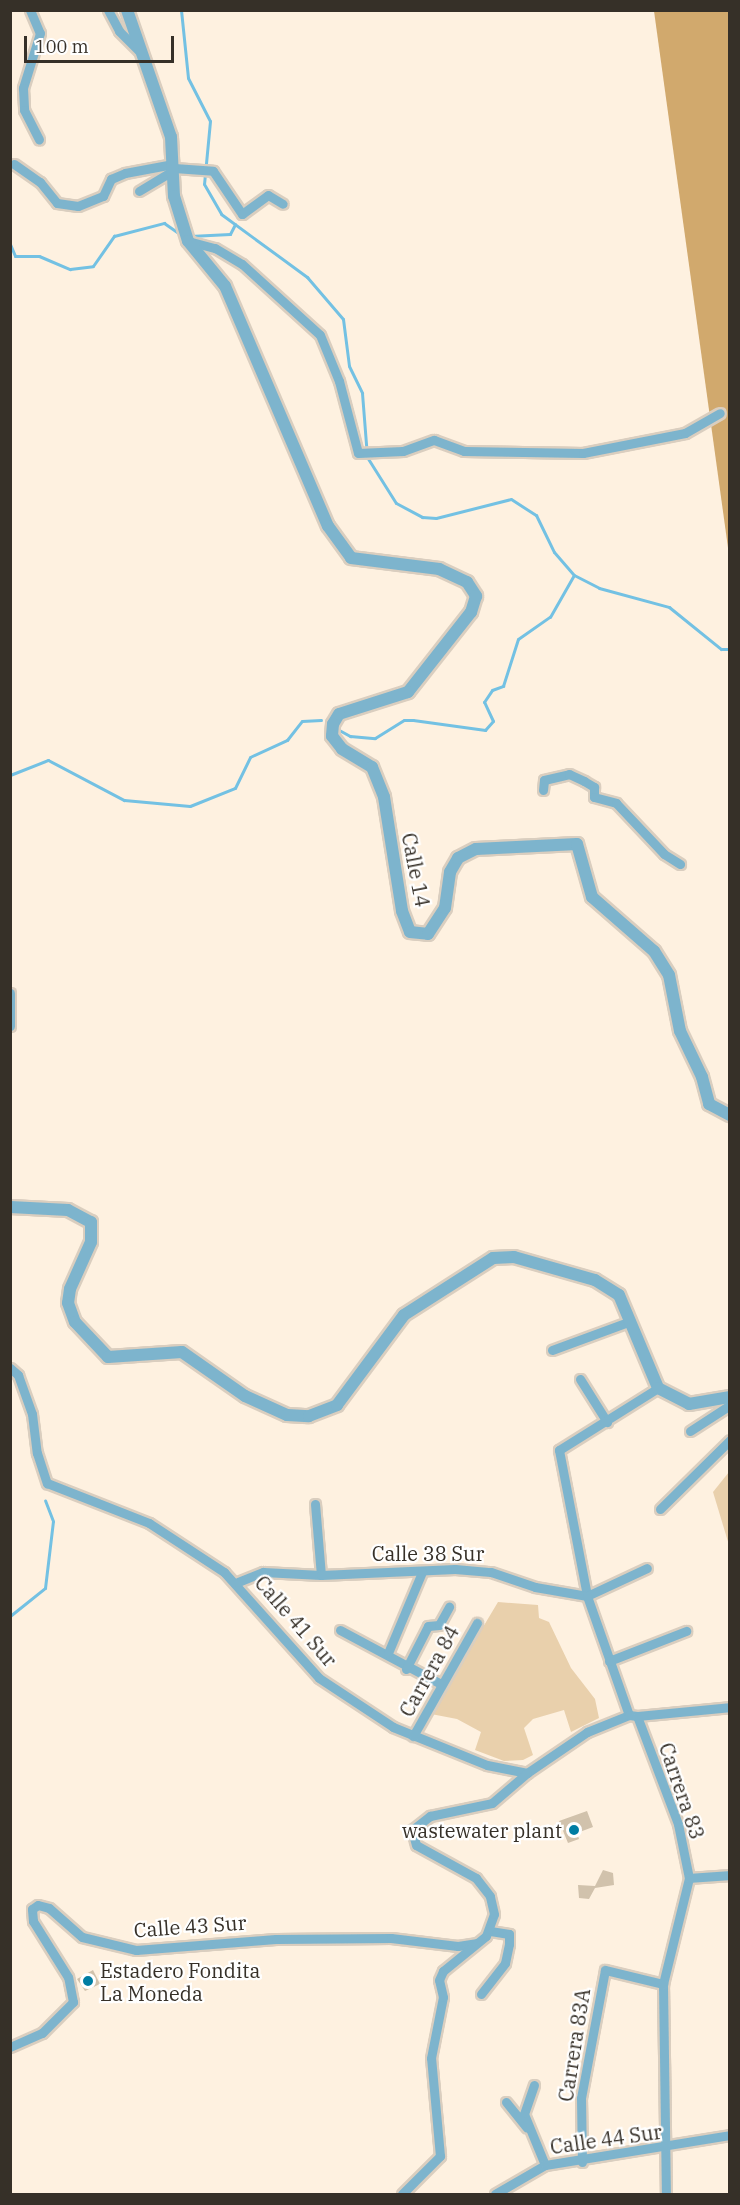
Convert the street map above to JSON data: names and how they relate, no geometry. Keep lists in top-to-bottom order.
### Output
{
  "streets": {
    "street": [
      "Calle 14",
      "Calle 38 Sur",
      "Calle 41 Sur",
      "Carrera 84",
      "Carrera 83",
      "Calle 43 Sur",
      "Carrera 83A",
      "Calle 44 Sur"
    ]
  },
  "crossings": [
    ["Calle 38 Sur", "Calle 41 Sur"],
    ["Calle 38 Sur", "Carrera 83"],
    ["Calle 41 Sur", "Carrera 84"],
    ["Carrera 83", "Carrera 83A"],
    ["Carrera 83", "Calle 44 Sur"],
    ["Carrera 83A", "Calle 44 Sur"]
  ],
  "places": ["wastewater plant", "Estadero Fondita La Moneda"],
  "scale_bar": "100 m"
}
